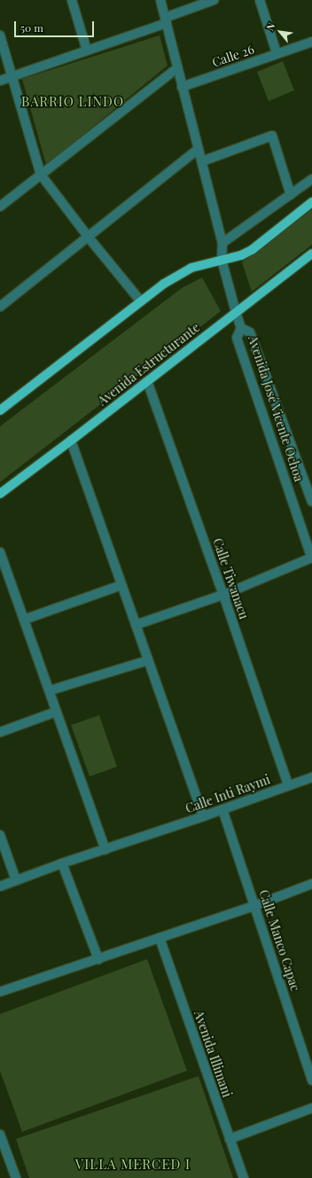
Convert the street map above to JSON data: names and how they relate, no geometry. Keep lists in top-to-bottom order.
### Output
{
  "streets": {
    "main road": ["Avenida Estructurante"],
    "street": [
      "Calle 26",
      "Avenida José Vicente Ochoa",
      "Calle Tiwanacu",
      "Calle Inti Raymi",
      "Calle Manco Capac",
      "Avenida Illimani"
    ]
  },
  "crossings": [
    ["Avenida Estructurante", "Calle Tiwanacu"],
    ["Calle Tiwanacu", "Calle Inti Raymi"],
    ["Calle Inti Raymi", "Calle Manco Capac"]
  ],
  "districts": ["BARRIO LINDO", "VILLA MERCED I"],
  "scale_bar": "50 m",
  "north": "top left"
}
